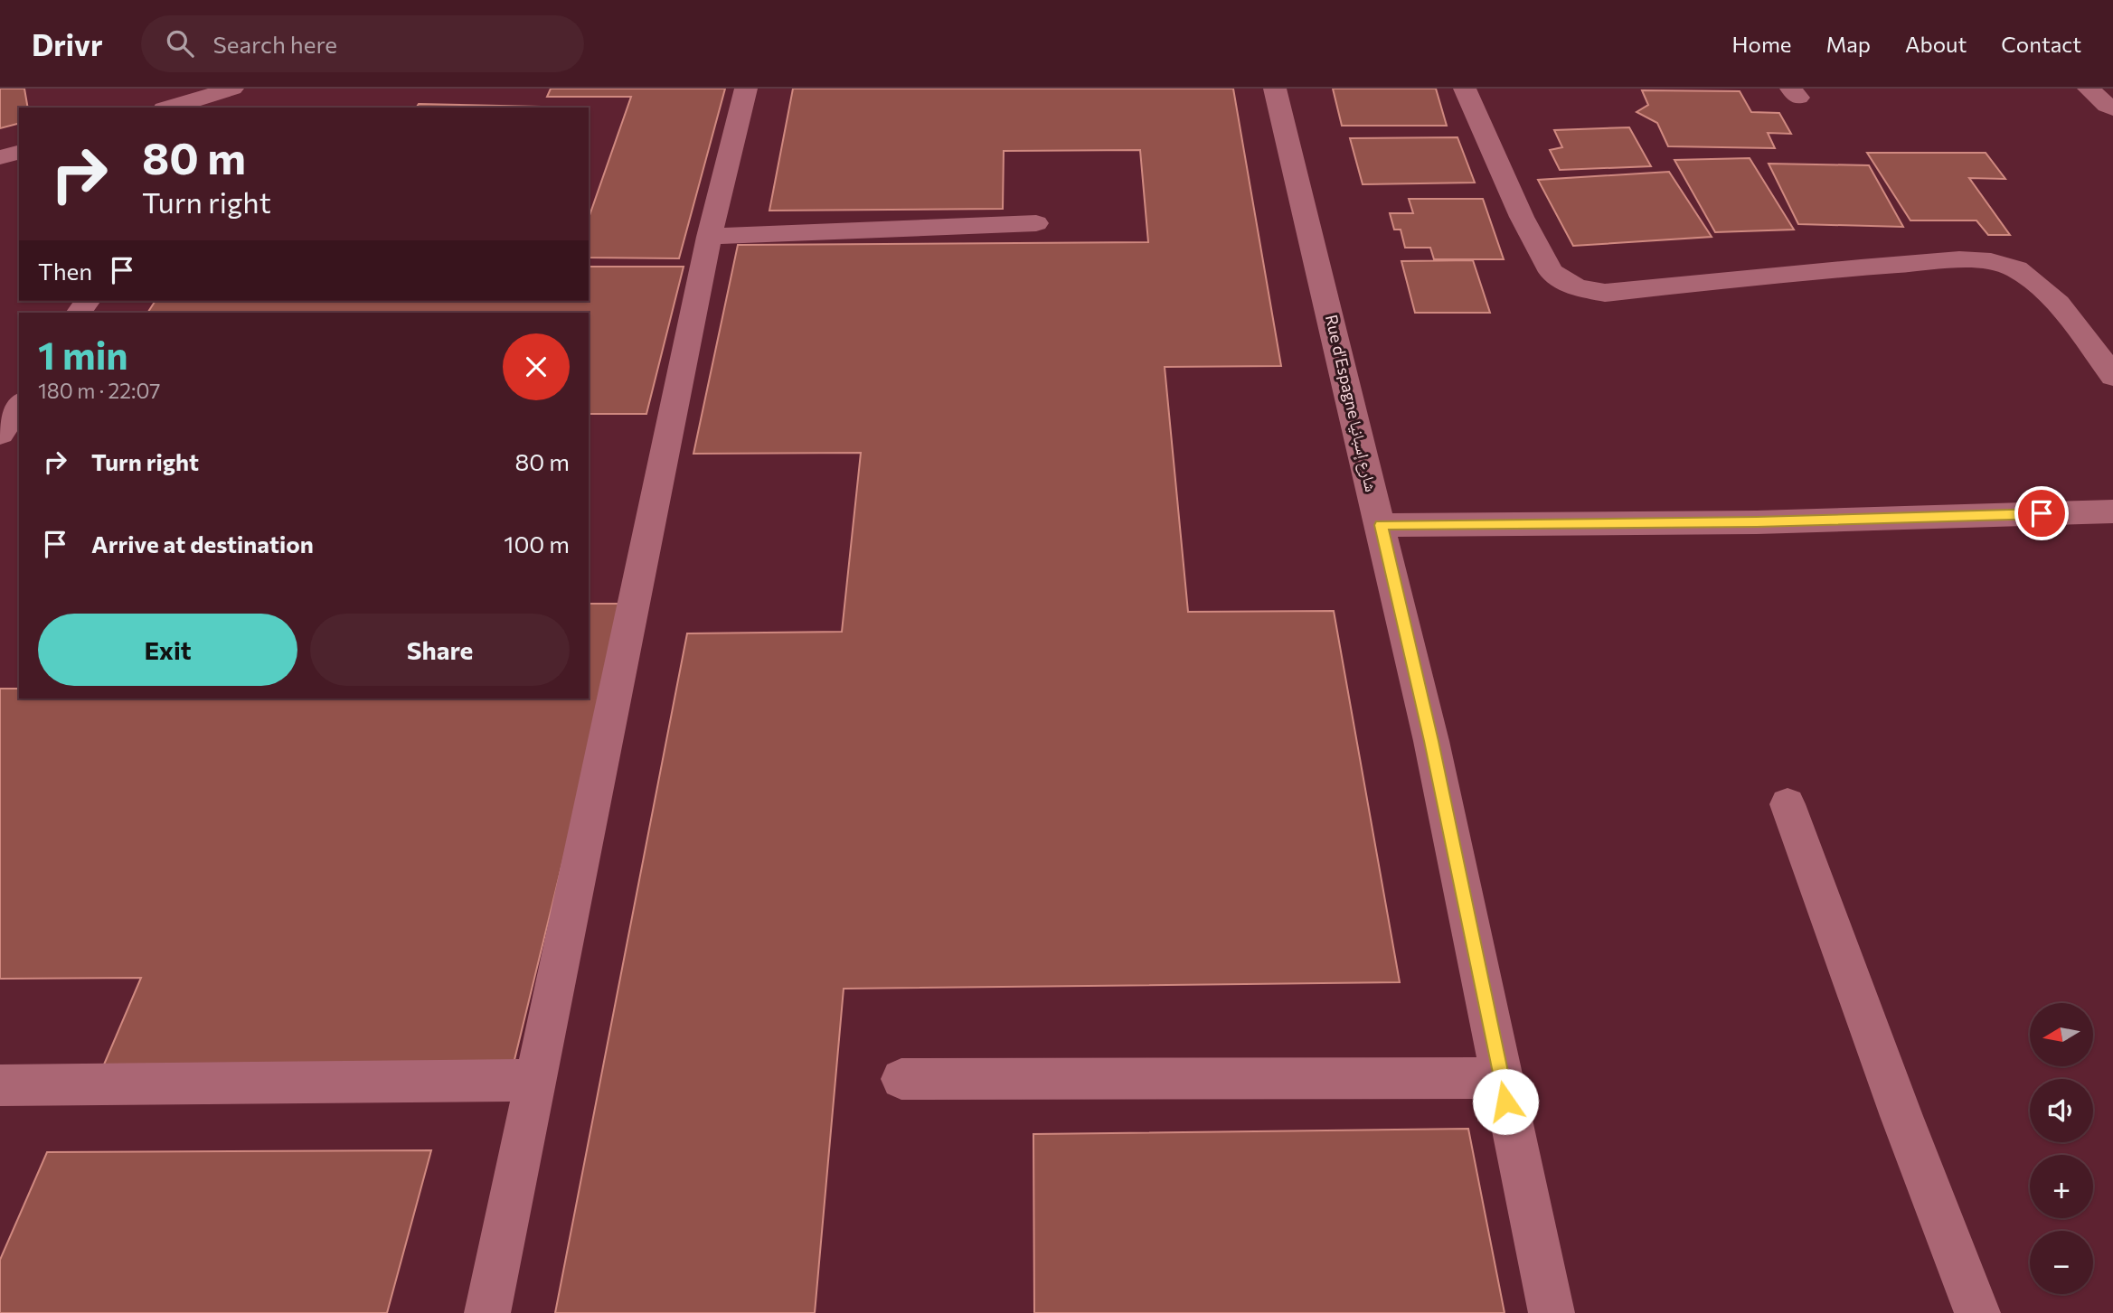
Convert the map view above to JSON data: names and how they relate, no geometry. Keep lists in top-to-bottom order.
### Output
{
  "streets": {
    "street": ["Rue d'Espagne شارع إسبانيا"]
  },
  "north": "left",
  "page": {
    "header": "Drivr",
    "search": "Search here",
    "nav": [
      "Home",
      "Map",
      "About",
      "Contact"
    ],
    "turn": ["80 m", "Turn right"],
    "then": "Then",
    "heading": ["1 min", "180 m · 22:07"],
    "list": [
      {
        "name": "Turn right",
        "value": "80 m"
      },
      {
        "name": "Arrive at destination",
        "value": "100 m"
      }
    ],
    "buttons": ["Exit", "Share"],
    "map_buttons": ["+", "−"]
  }
}
